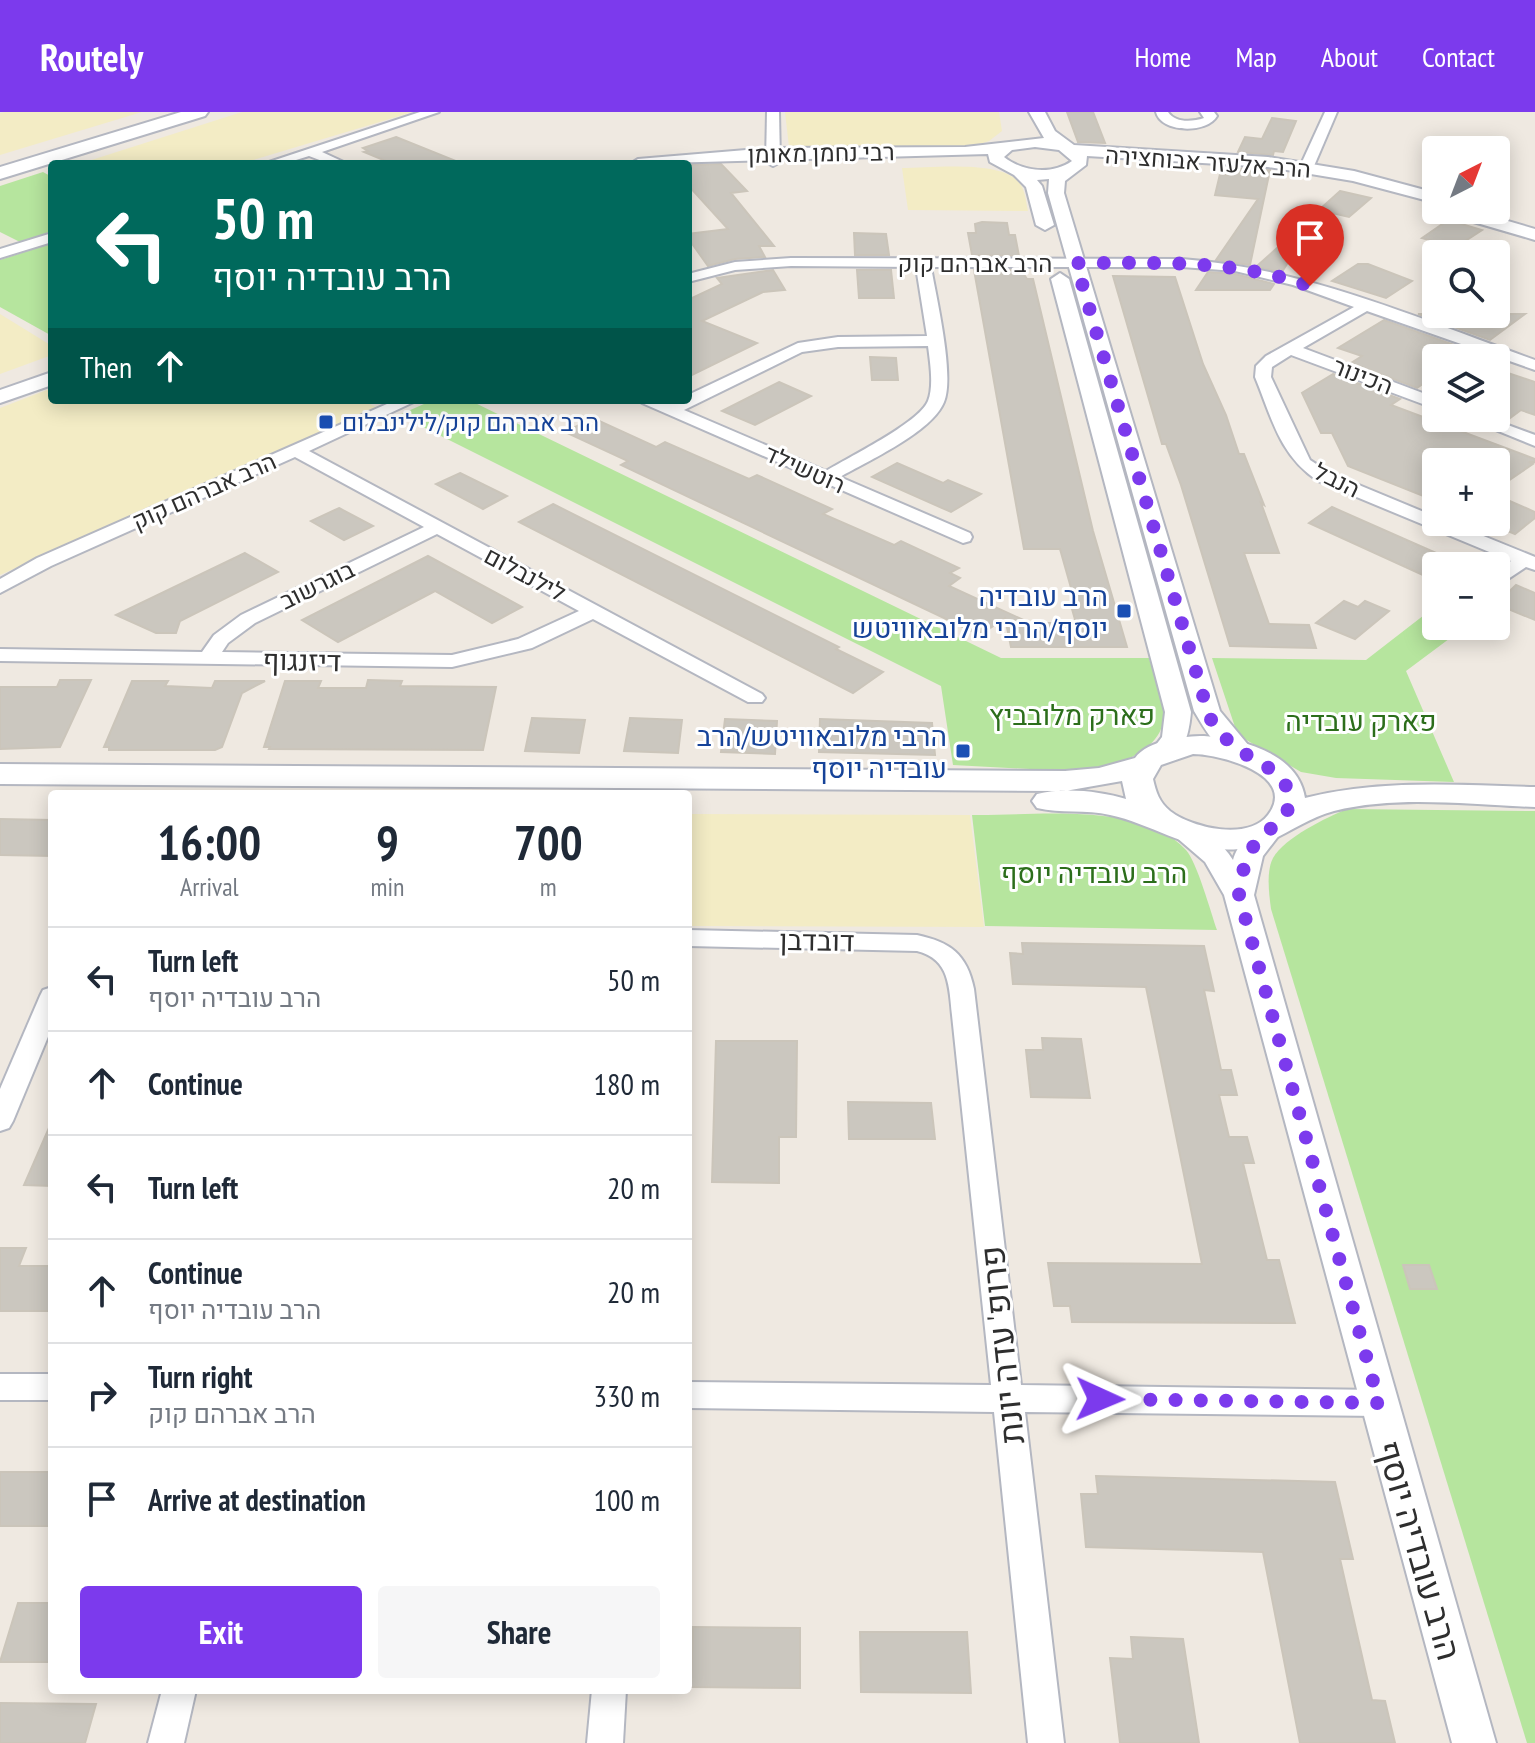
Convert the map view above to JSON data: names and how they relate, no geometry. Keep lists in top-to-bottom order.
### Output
{
  "streets": {
    "street": [
      "רבי נחמן מאומן",
      "הרב אלעזר אבוחצירה",
      "הרב אברהם קוק",
      "הכינור",
      "רוטשילד",
      "הנבל",
      "לילנבלום",
      "בוגרשוב",
      "דיזנגוף",
      "דובדבן",
      "פרופ' עדה יונת",
      "הרב עובדיה יוסף"
    ]
  },
  "crossings": [
    ["רבי נחמן מאומן", "הרב אלעזר אבוחצירה"],
    ["הרב אברהם קוק", "הנבל"],
    ["הרב אברהם קוק", "לילנבלום"],
    ["הכינור", "הנבל"],
    ["לילנבלום", "בוגרשוב"],
    ["לילנבלום", "דיזנגוף"],
    ["בוגרשוב", "דיזנגוף"],
    ["דובדבן", "פרופ' עדה יונת"]
  ],
  "parks": ["פארק מלובביץ", "פארק עובדיה", "הרב עובדיה יוסף"],
  "places": {
    "transit": ["הרב אברהם קוק/לילינבלום", "הרב עובדיה יוסף/הרבי מלובאוויטש", "הרבי מלובאוויטש/הרב עובדיה יוסף"]
  },
  "north": "top right",
  "page": {
    "header": "Routely",
    "nav": [
      "Home",
      "Map",
      "About",
      "Contact"
    ],
    "map_buttons": ["+", "−"],
    "turn": ["50 m", "הרב עובדיה יוסף"],
    "then": "Then",
    "eta": [
      "16:00",
      "Arrival",
      "9",
      "min",
      "700",
      "m"
    ],
    "list": [
      {
        "name": "Turn left",
        "note": "הרב עובדיה יוסף",
        "value": "50 m"
      },
      {
        "name": "Continue",
        "value": "180 m"
      },
      {
        "name": "Turn left",
        "value": "20 m"
      },
      {
        "name": "Continue",
        "note": "הרב עובדיה יוסף",
        "value": "20 m"
      },
      {
        "name": "Turn right",
        "note": "הרב אברהם קוק",
        "value": "330 m"
      },
      {
        "name": "Arrive at destination",
        "value": "100 m"
      }
    ],
    "buttons": ["Exit", "Share"]
  }
}
